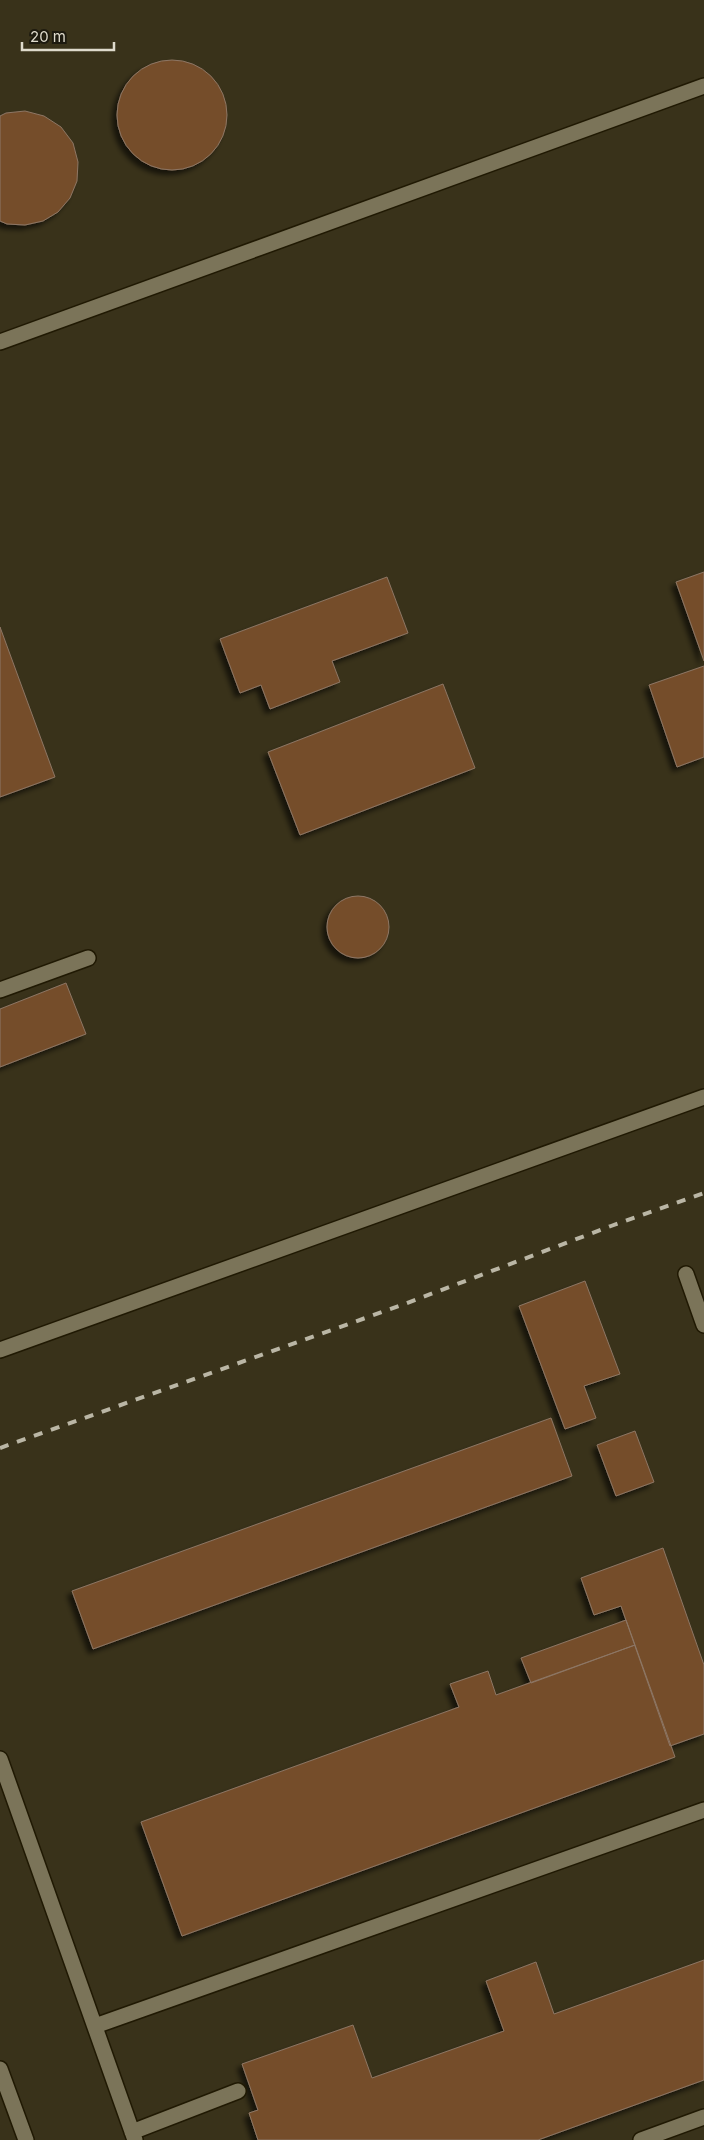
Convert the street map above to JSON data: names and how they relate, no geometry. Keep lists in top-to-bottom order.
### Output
{
  "scale_bar": "20 m"
}
